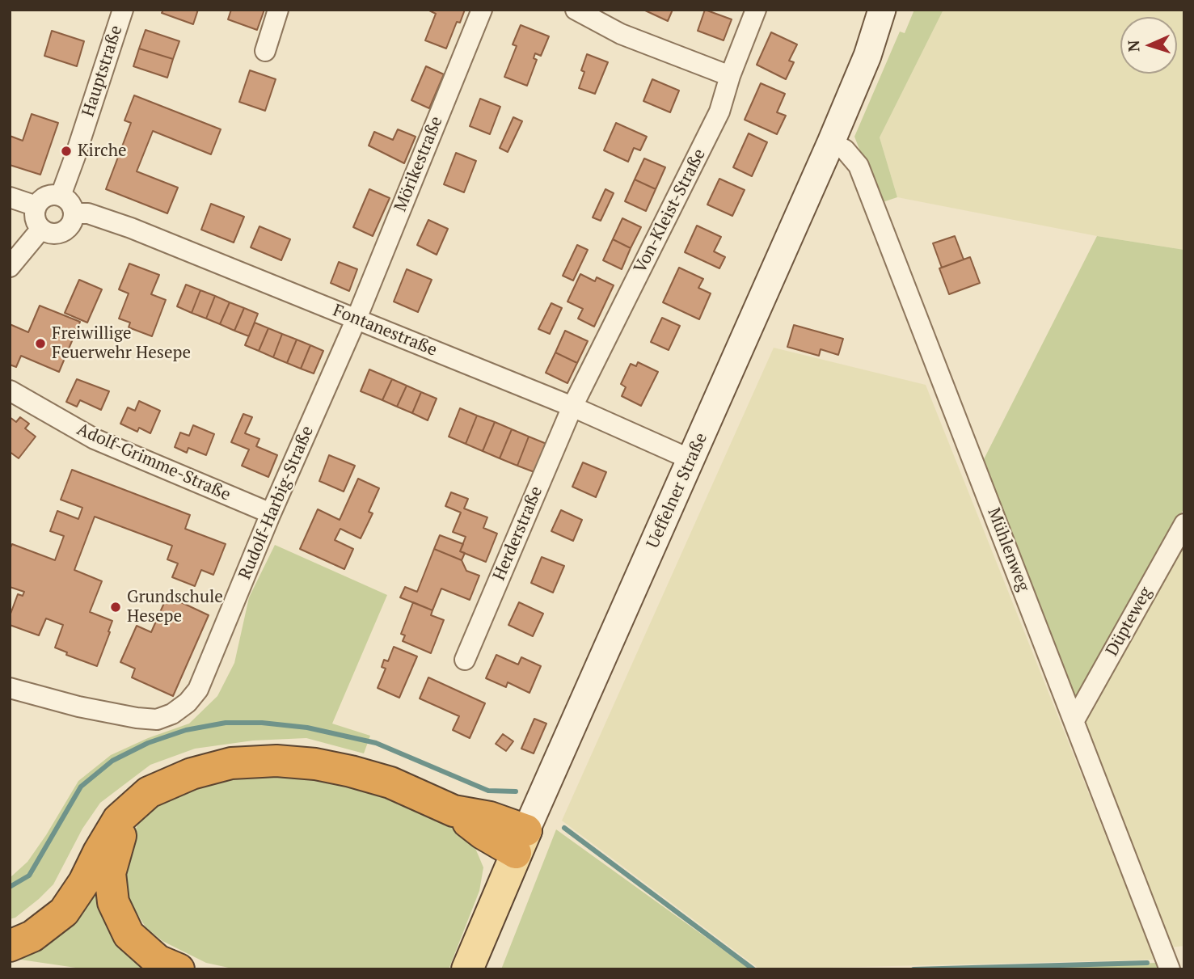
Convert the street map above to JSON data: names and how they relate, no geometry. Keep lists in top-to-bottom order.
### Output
{
  "streets": {
    "main road": ["Ueffelner Straße"],
    "street": [
      "Hauptstraße",
      "Mörikestraße",
      "Von-Kleist-Straße",
      "Fontanestraße",
      "Adolf-Grimme-Straße",
      "Rudolf-Harbig-Straße",
      "Herderstraße",
      "Mühlenweg",
      "Düpteweg"
    ]
  },
  "crossings": [
    ["Hauptstraße", "Fontanestraße"],
    ["Mörikestraße", "Fontanestraße"],
    ["Mörikestraße", "Rudolf-Harbig-Straße"],
    ["Von-Kleist-Straße", "Fontanestraße"],
    ["Von-Kleist-Straße", "Herderstraße"],
    ["Fontanestraße", "Ueffelner Straße"],
    ["Fontanestraße", "Rudolf-Harbig-Straße"],
    ["Fontanestraße", "Herderstraße"],
    ["Adolf-Grimme-Straße", "Rudolf-Harbig-Straße"],
    ["Ueffelner Straße", "Mühlenweg"],
    ["Mühlenweg", "Düpteweg"]
  ],
  "places": ["Kirche", "Freiwillige Feuerwehr Hesepe", "Grundschule Hesepe"],
  "north": "left"
}
